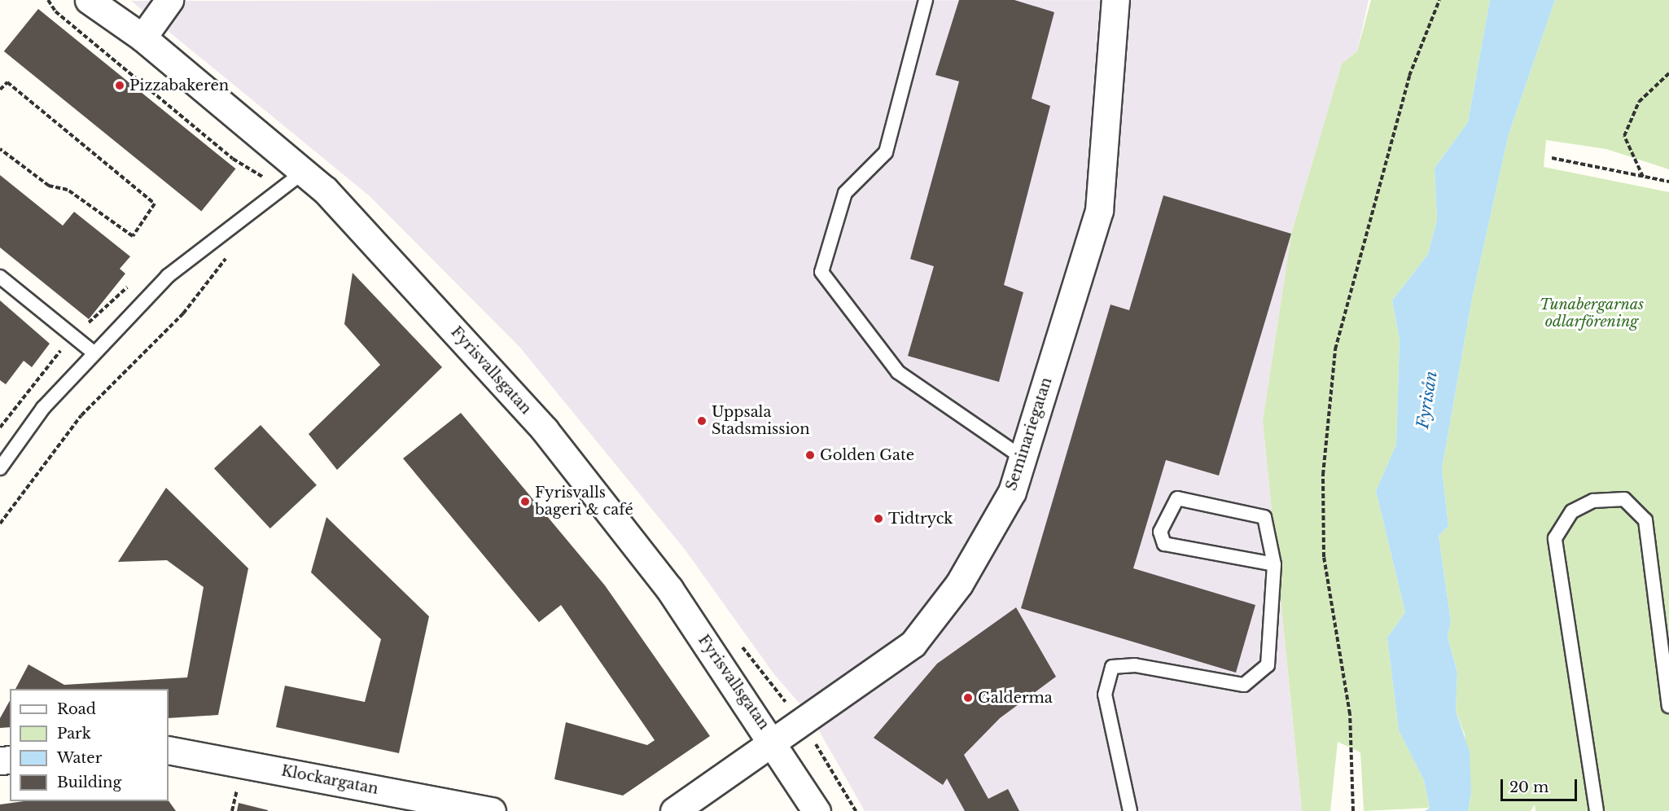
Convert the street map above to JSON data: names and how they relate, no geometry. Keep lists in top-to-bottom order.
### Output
{
  "streets": {
    "street": ["Fyrisvallsgatan", "Seminariegatan", "Klockargatan"]
  },
  "crossings": [
    ["Fyrisvallsgatan", "Seminariegatan"]
  ],
  "water": ["Fyrisån"],
  "parks": ["Tunabergarnas odlarförening"],
  "places": [
    "Pizzabakeren",
    "Uppsala Stadsmission",
    "Golden Gate",
    "Fyrisvalls bageri & café",
    "Tidtryck",
    "Galderma"
  ],
  "legend": [
    "Road",
    "Park",
    "Water",
    "Building"
  ],
  "scale_bar": "20 m"
}
